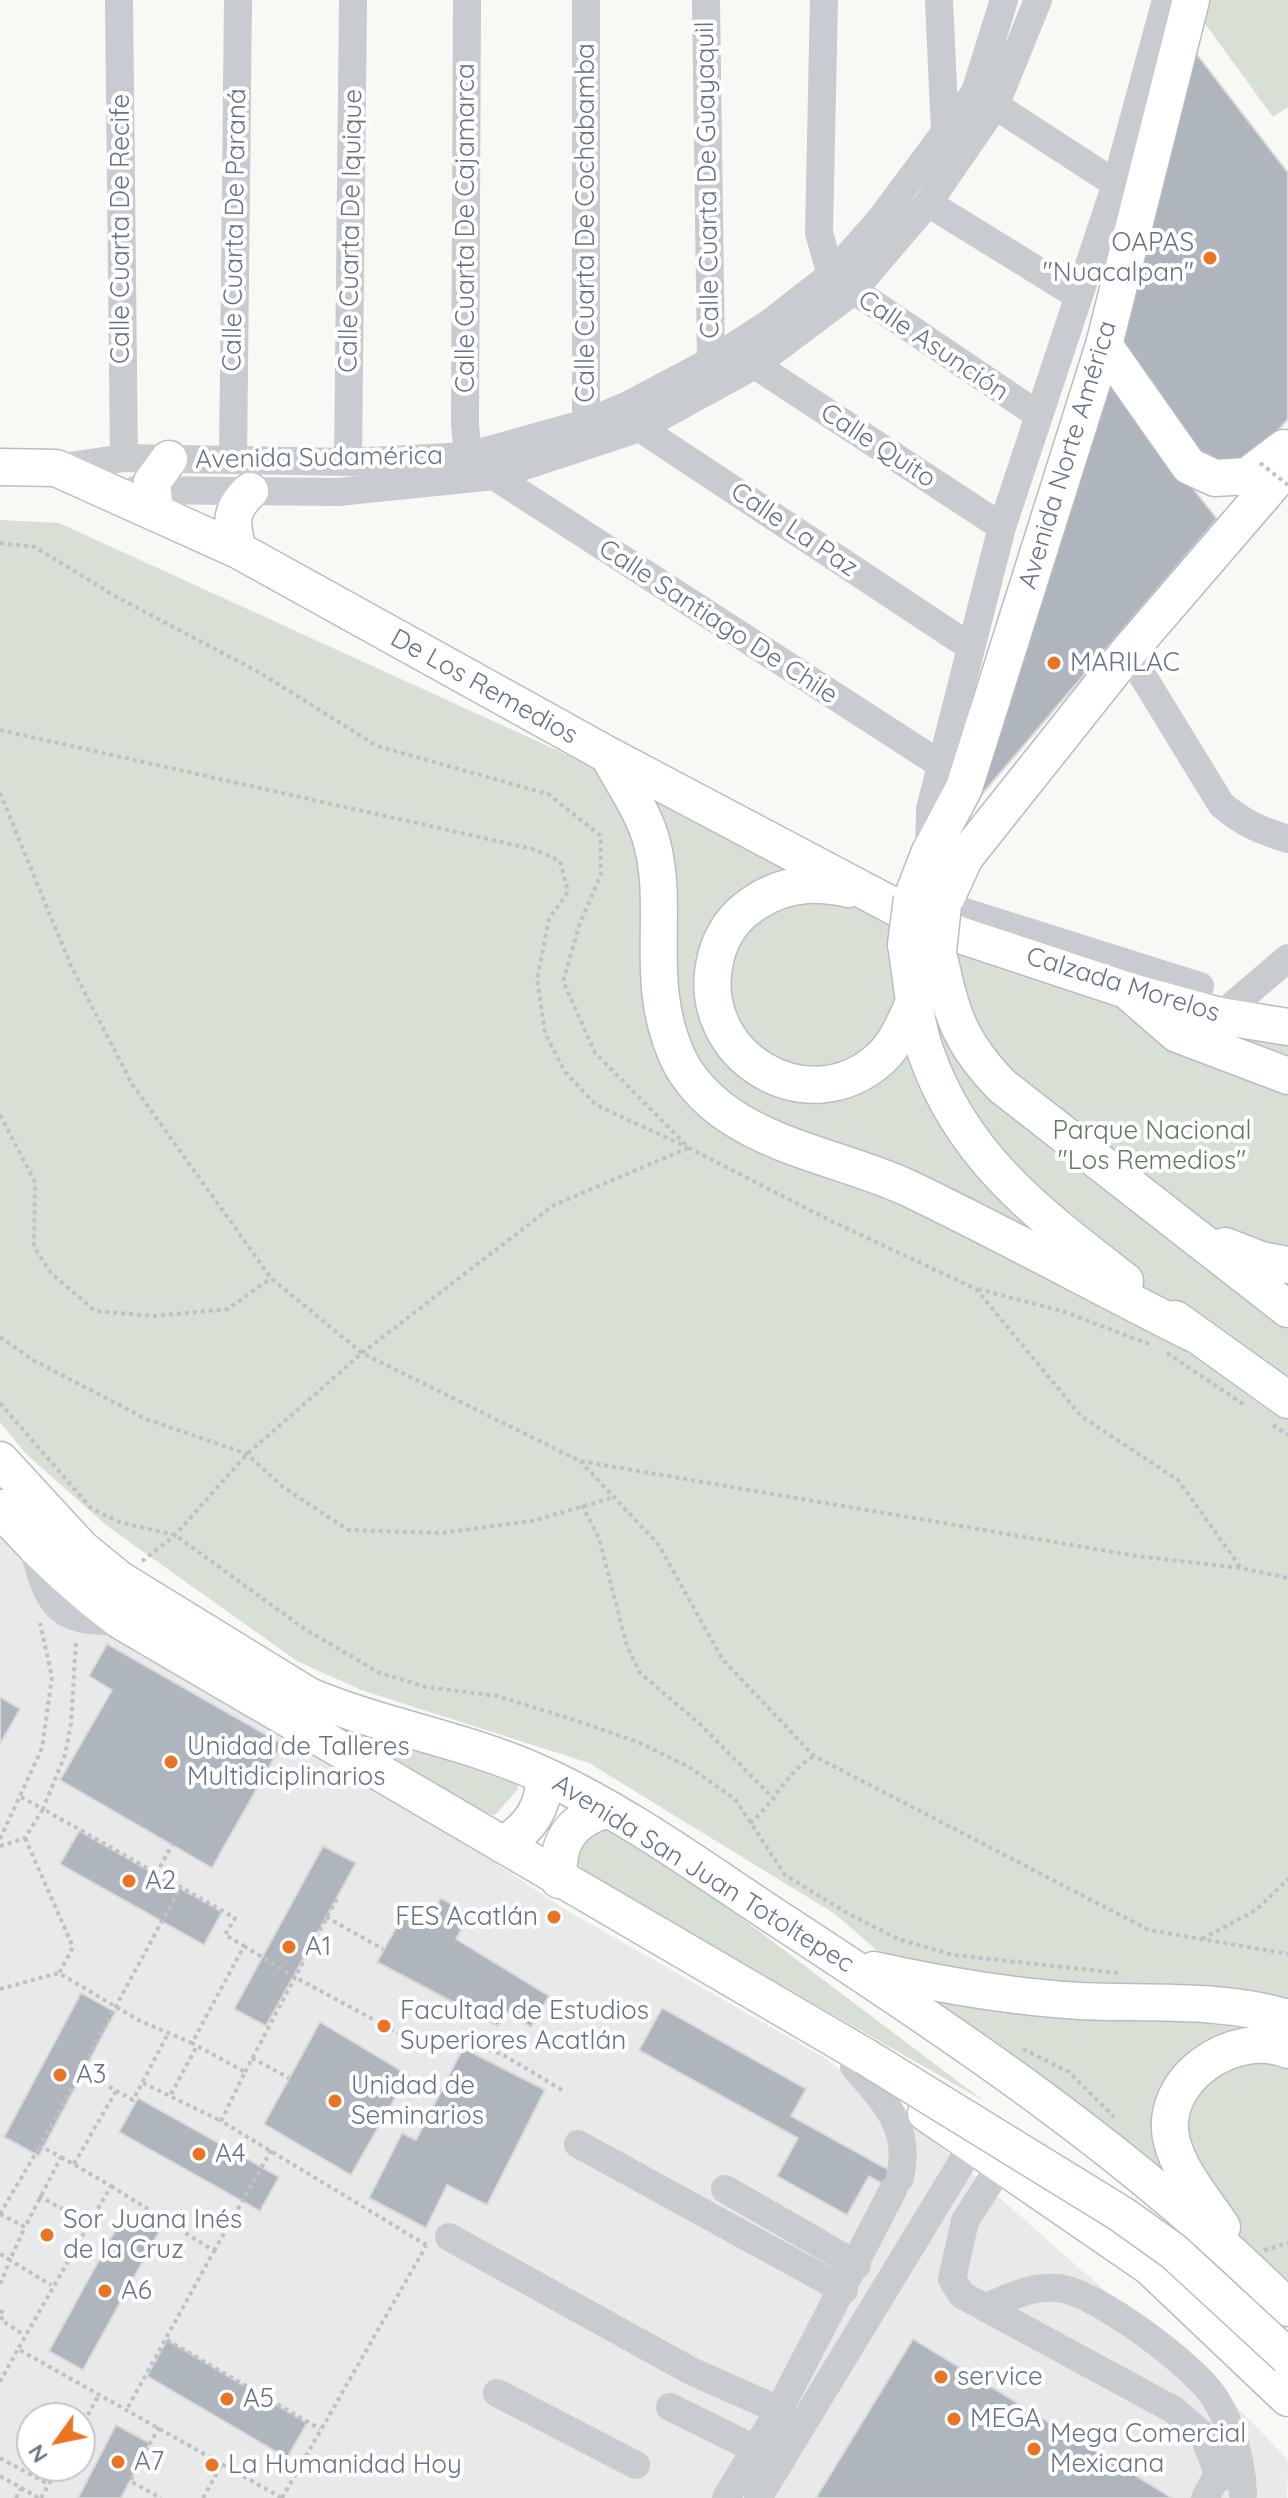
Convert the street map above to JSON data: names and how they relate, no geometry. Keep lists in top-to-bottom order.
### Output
{
  "streets": {
    "main road": [
      "Avenida Norte América",
      "De Los Remedios",
      "Calzada Morelos",
      "Avenida San Juan Totoltepec"
    ],
    "street": [
      "Calle Cuarta De Guayaquil",
      "Calle Cuarta De Cochabamba",
      "Calle Cuarta De Cajamarca",
      "Calle Cuarta De Recife",
      "Calle Cuarta De Paraná",
      "Calle Cuarta De Iquique",
      "Calle Asunción",
      "Calle Quito",
      "Avenida Sudamérica",
      "Calle La Paz",
      "Calle Santiago De Chile"
    ]
  },
  "crossings": [
    ["Calle Cuarta De Guayaquil", "Avenida Sudamérica"],
    ["Calle Cuarta De Cochabamba", "Avenida Sudamérica"],
    ["Calle Cuarta De Cajamarca", "Avenida Sudamérica"],
    ["Calle Cuarta De Recife", "Avenida Sudamérica"],
    ["Calle Cuarta De Recife", "De Los Remedios"],
    ["Calle Cuarta De Paraná", "Avenida Sudamérica"],
    ["Calle Cuarta De Iquique", "Avenida Sudamérica"],
    ["Calle Asunción", "Avenida Norte América"],
    ["Calle Asunción", "Avenida Sudamérica"],
    ["Calle Quito", "Avenida Norte América"],
    ["Calle Quito", "Avenida Sudamérica"],
    ["Avenida Norte América", "Calle La Paz"],
    ["Avenida Norte América", "Calle Santiago De Chile"],
    ["Avenida Norte América", "De Los Remedios"],
    ["Avenida Norte América", "Calzada Morelos"],
    ["Avenida Sudamérica", "Calle La Paz"],
    ["Avenida Sudamérica", "Calle Santiago De Chile"],
    ["Avenida Sudamérica", "De Los Remedios"],
    ["De Los Remedios", "Calzada Morelos"]
  ],
  "parks": ["Parque Nacional \"Los Remedios\""],
  "places": [
    "OAPAS \"Nuacalpan\"",
    "MARILAC",
    "Unidad de Talleres Multidiciplinarios",
    "A2",
    "FES Acatlán",
    "A1",
    "Facultad de Estudios Superiores Acatlán",
    "A3",
    "Unidad de Seminarios",
    "A4",
    "Sor Juana Inés de la Cruz",
    "A6",
    "service",
    "A5",
    "MEGA",
    "Mega Comercial Mexicana",
    "A7",
    "La Humanidad Hoy"
  ],
  "north": "bottom left"
}
